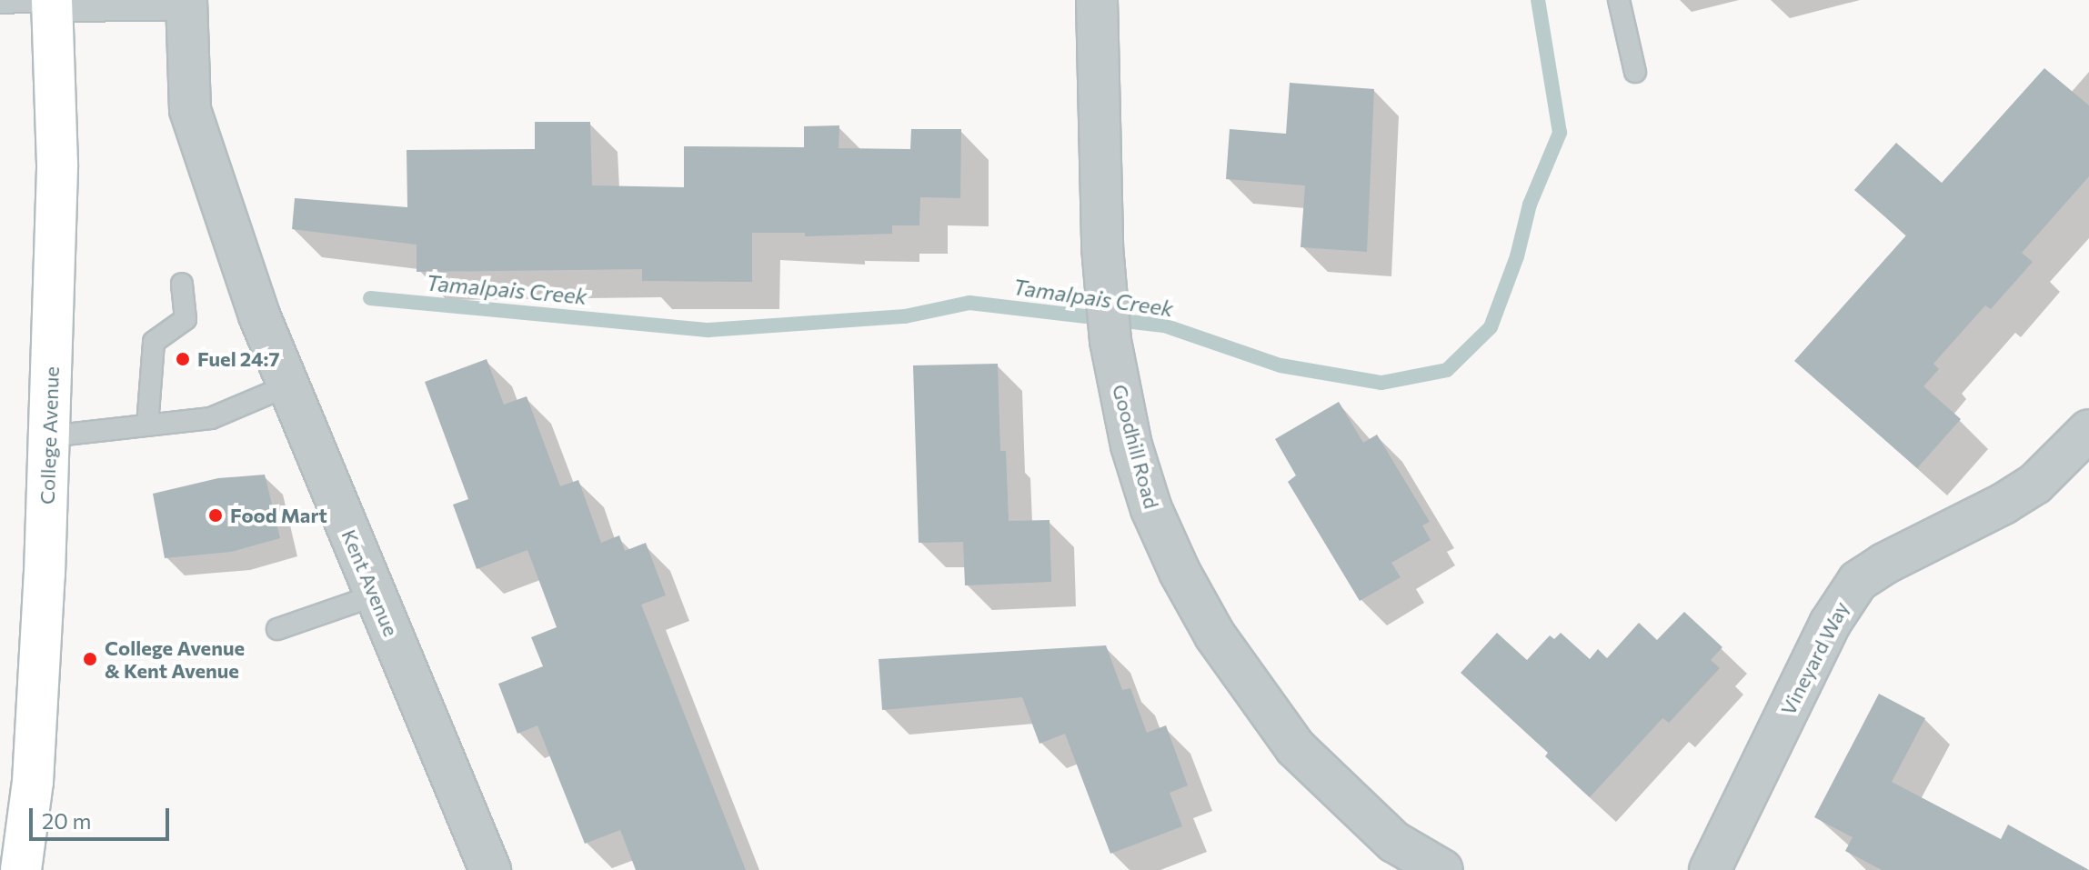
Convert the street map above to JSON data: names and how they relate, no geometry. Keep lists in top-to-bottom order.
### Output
{
  "streets": {
    "main road": ["College Avenue"],
    "street": ["Goodhill Road", "Kent Avenue", "Vineyard Way"]
  },
  "water": ["Tamalpais Creek"],
  "places": ["Fuel 24:7", "Food Mart", "College Avenue & Kent Avenue"],
  "scale_bar": "20 m"
}
